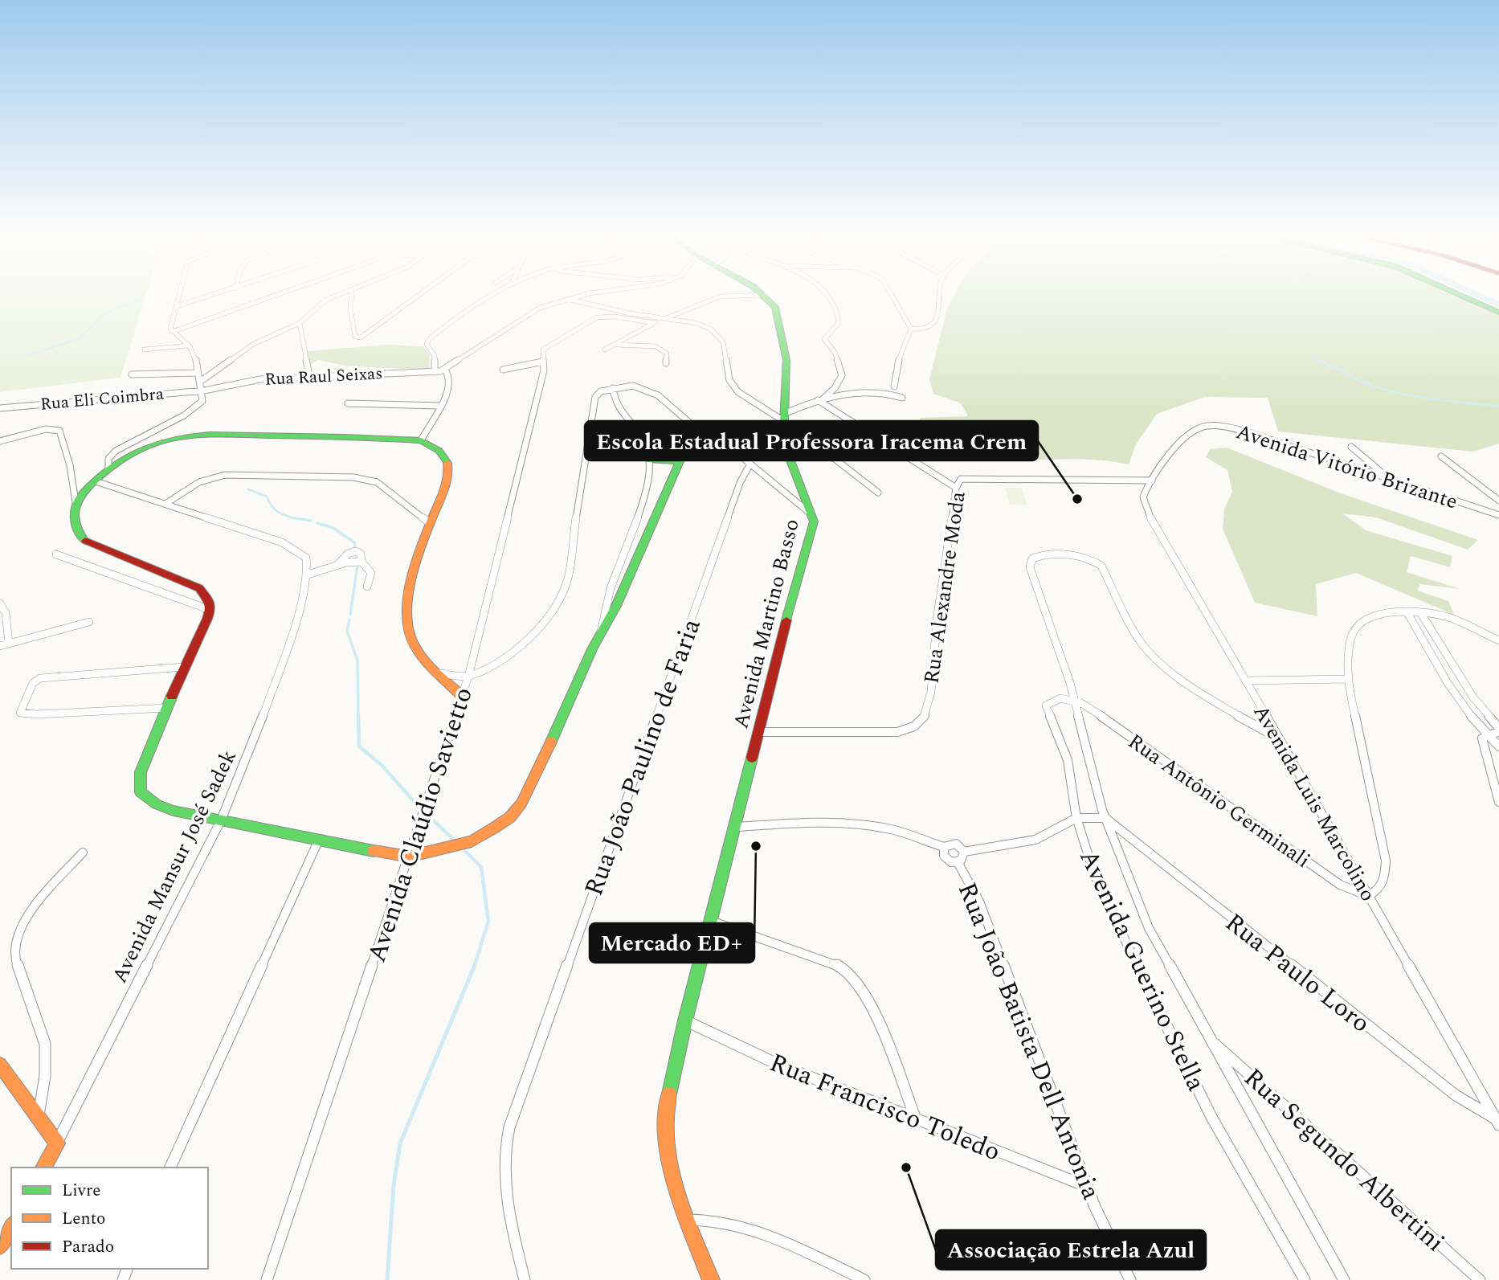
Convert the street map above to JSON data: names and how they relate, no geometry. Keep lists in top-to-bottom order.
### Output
{
  "streets": {
    "street": [
      "Rua Raul Seixas",
      "Rua Eli Coimbra",
      "Avenida Vitório Brizante",
      "Rua Alexandre Moda",
      "Avenida Martino Basso",
      "Rua João Paulino de Faria",
      "Rua Antônio Germinali",
      "Avenida Luis Marcolino",
      "Avenida Claúdio Savietto",
      "Avenida Mansur José Sadek",
      "Avenida Guerino Stella",
      "Rua Paulo Loro",
      "Rua João Batista Dell Antonia",
      "Rua Francisco Toledo",
      "Rua Segundo Albertini"
    ]
  },
  "crossings": [
    ["Rua Raul Seixas", "Rua Eli Coimbra"],
    ["Avenida Vitório Brizante", "Rua Alexandre Moda"],
    ["Avenida Vitório Brizante", "Avenida Luis Marcolino"],
    ["Rua Alexandre Moda", "Avenida Martino Basso"],
    ["Rua Alexandre Moda", "Avenida Luis Marcolino"],
    ["Avenida Martino Basso", "Rua João Paulino de Faria"],
    ["Avenida Martino Basso", "Rua Francisco Toledo"],
    ["Rua Antônio Germinali", "Avenida Luis Marcolino"],
    ["Rua Antônio Germinali", "Avenida Guerino Stella"],
    ["Avenida Luis Marcolino", "Rua Paulo Loro"],
    ["Avenida Guerino Stella", "Rua Paulo Loro"],
    ["Avenida Guerino Stella", "Rua Segundo Albertini"],
    ["Rua João Batista Dell Antonia", "Rua Francisco Toledo"]
  ],
  "places": ["Escola Estadual Professora Iracema Crem", "Mercado ED+", "Associação Estrela Azul"],
  "legend": ["Livre", "Lento", "Parado"]
}
